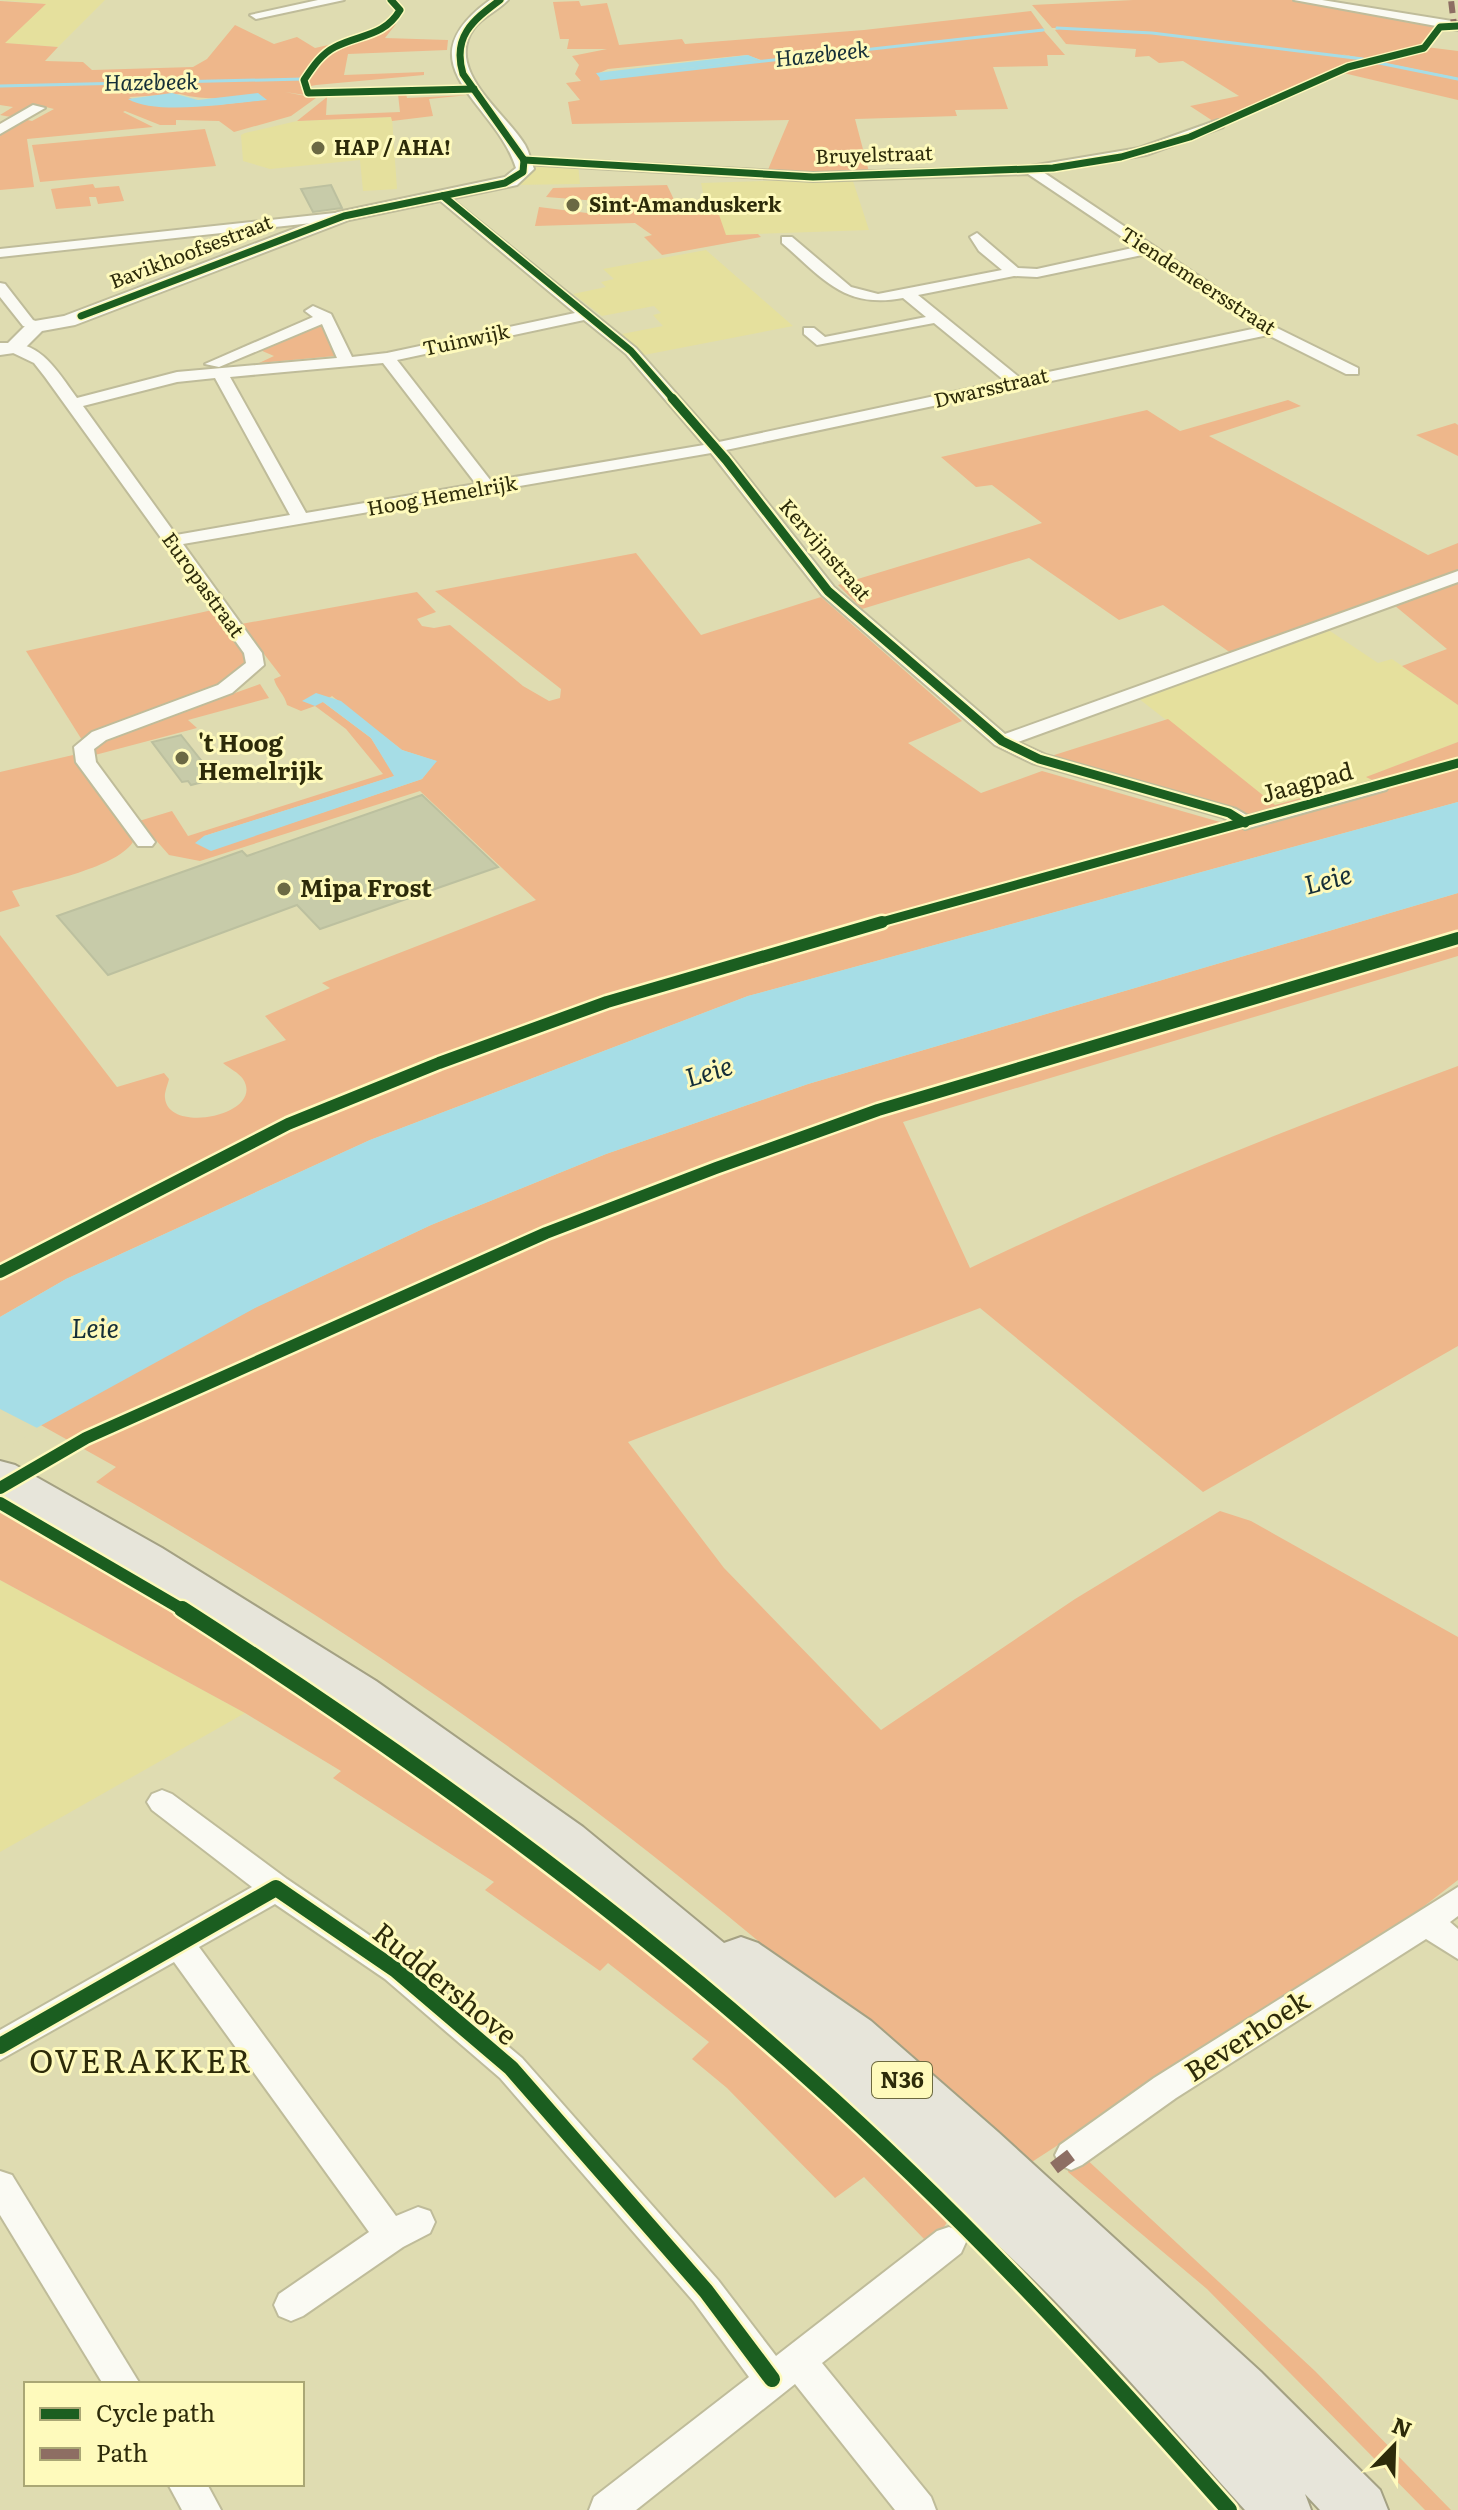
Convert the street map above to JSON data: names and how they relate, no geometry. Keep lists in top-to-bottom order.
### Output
{
  "streets": {
    "main road": ["N36"],
    "street": [
      "Bruyelstraat",
      "Bavikhoofsestraat",
      "Tiendemeersstraat",
      "Tuinwijk",
      "Dwarsstraat",
      "Hoog Hemelrijk",
      "Kervijnstraat",
      "Europastraat",
      "Jaagpad",
      "Ruddershove",
      "Beverhoek"
    ]
  },
  "crossings": [
    ["Bruyelstraat", "Bavikhoofsestraat"],
    ["Bruyelstraat", "Tiendemeersstraat"],
    ["Bavikhoofsestraat", "Kervijnstraat"],
    ["Tiendemeersstraat", "Dwarsstraat"],
    ["Tuinwijk", "Kervijnstraat"],
    ["Tuinwijk", "Europastraat"],
    ["Dwarsstraat", "Hoog Hemelrijk"],
    ["Dwarsstraat", "Kervijnstraat"],
    ["Hoog Hemelrijk", "Kervijnstraat"],
    ["Hoog Hemelrijk", "Europastraat"],
    ["Kervijnstraat", "Jaagpad"]
  ],
  "districts": ["OVERAKKER"],
  "water": ["Hazebeek", "Leie"],
  "places": [
    "HAP / AHA!",
    "Sint-Amanduskerk",
    "'t Hoog Hemelrijk",
    "Mipa Frost"
  ],
  "legend": ["Cycle path", "Path"],
  "north": "top right"
}
